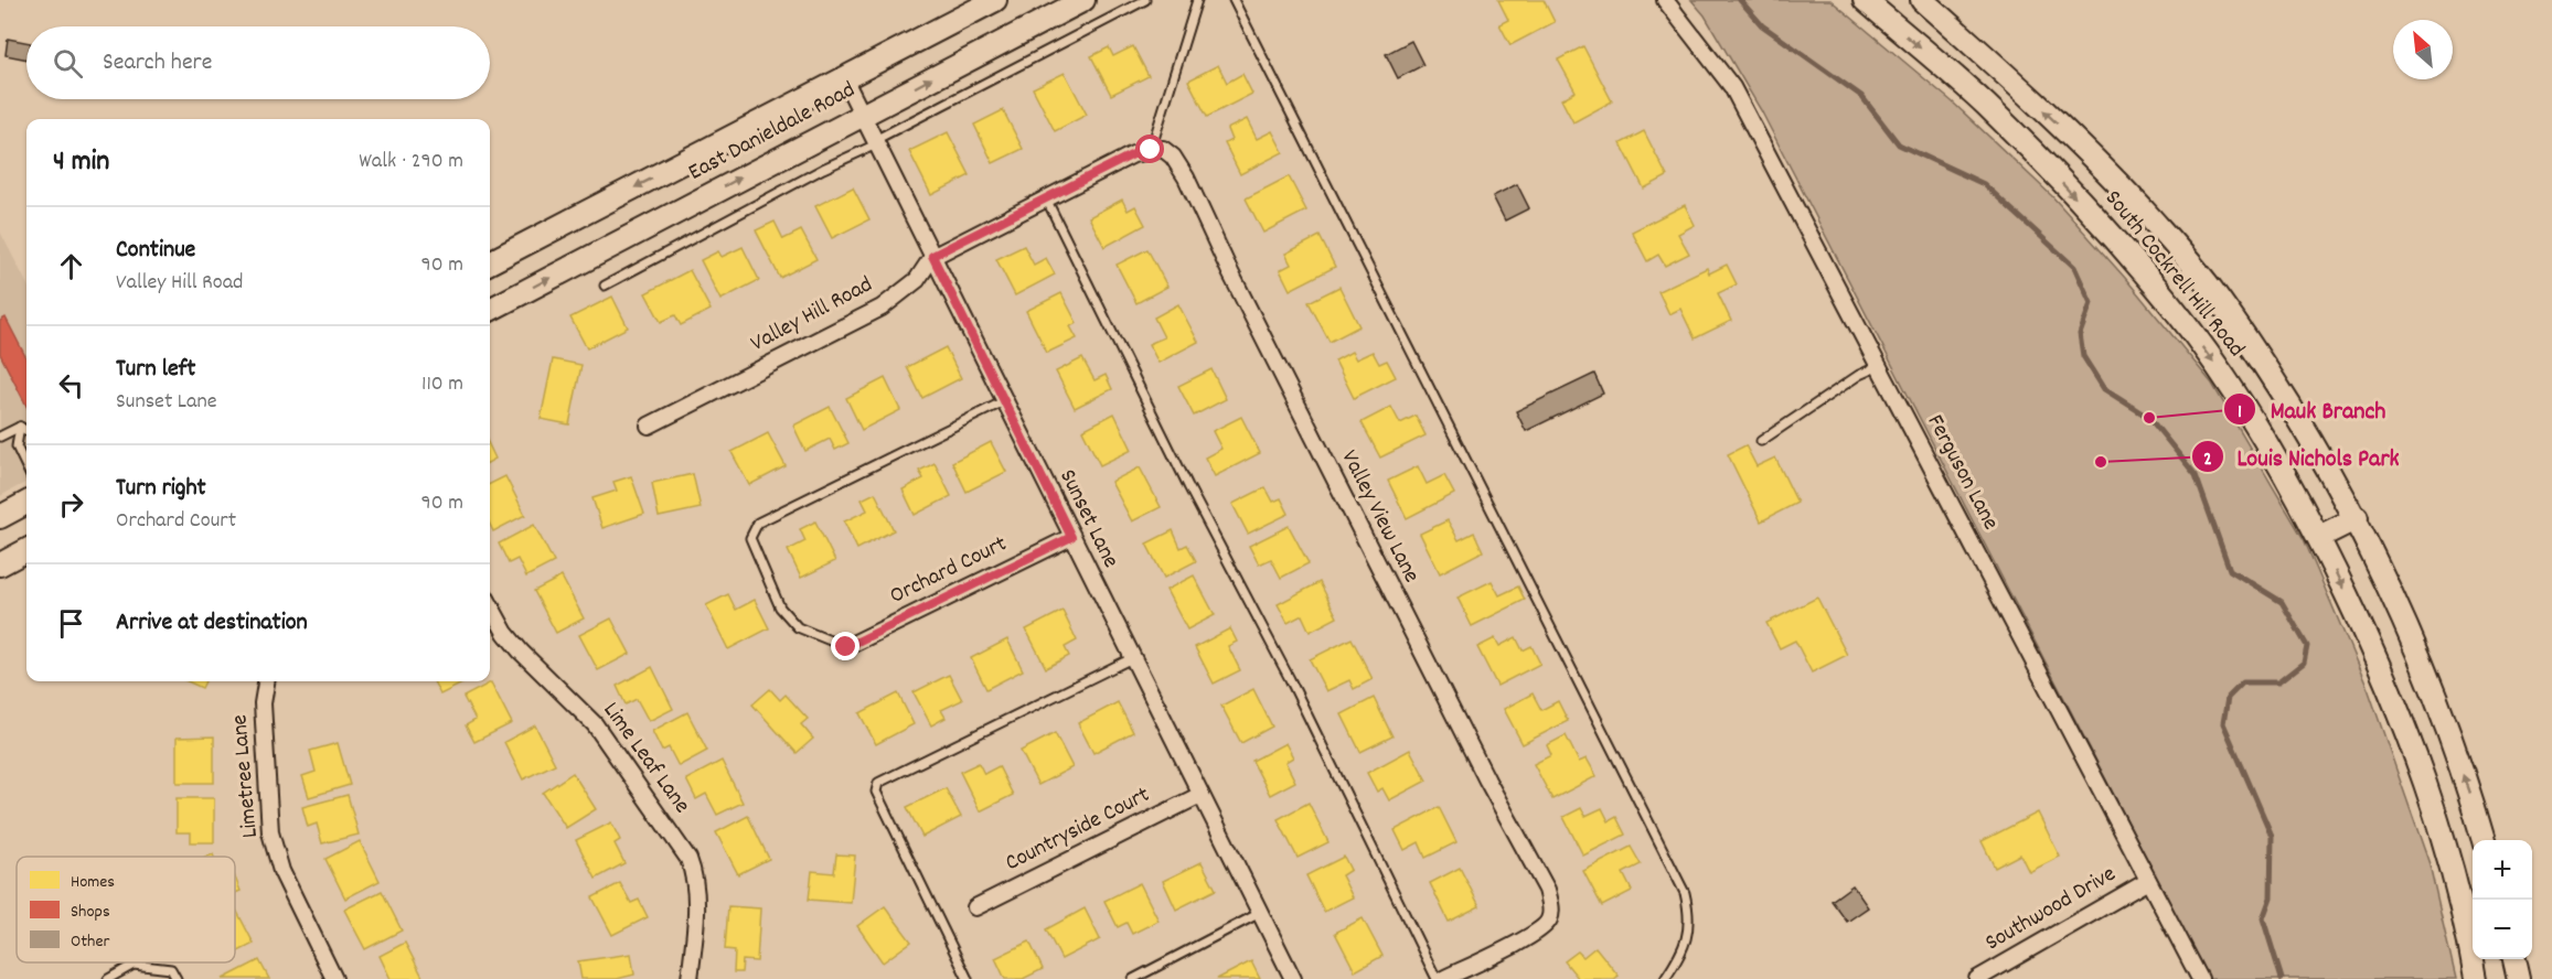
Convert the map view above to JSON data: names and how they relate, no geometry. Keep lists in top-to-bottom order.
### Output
{
  "streets": {
    "main road": ["East Danieldale Road", "South Cockrell Hill Road"],
    "street": [
      "Valley Hill Road",
      "Ferguson Lane",
      "Valley View Lane",
      "Sunset Lane",
      "Orchard Court",
      "Lime Leaf Lane",
      "Limetree Lane",
      "Countryside Court",
      "Southwood Drive"
    ]
  },
  "crossings": [
    ["East Danieldale Road", "Sunset Lane"],
    ["Valley Hill Road", "Valley View Lane"],
    ["Valley Hill Road", "Sunset Lane"],
    ["Ferguson Lane", "Southwood Drive"],
    ["Sunset Lane", "Orchard Court"],
    ["Sunset Lane", "Countryside Court"]
  ],
  "places": ["Mauk Branch", "Louis Nichols Park"],
  "legend": ["Homes", "Shops", "Other"],
  "north": "top left",
  "page": {
    "search": "Search here",
    "heading": ["4 min", "Walk · 290 m"],
    "list": [
      ["Continue", "Valley Hill Road", "90 m"],
      ["Turn left", "Sunset Lane", "110 m"],
      ["Turn right", "Orchard Court", "90 m"],
      "Arrive at destination"
    ],
    "map_buttons": ["+", "−"]
  }
}
